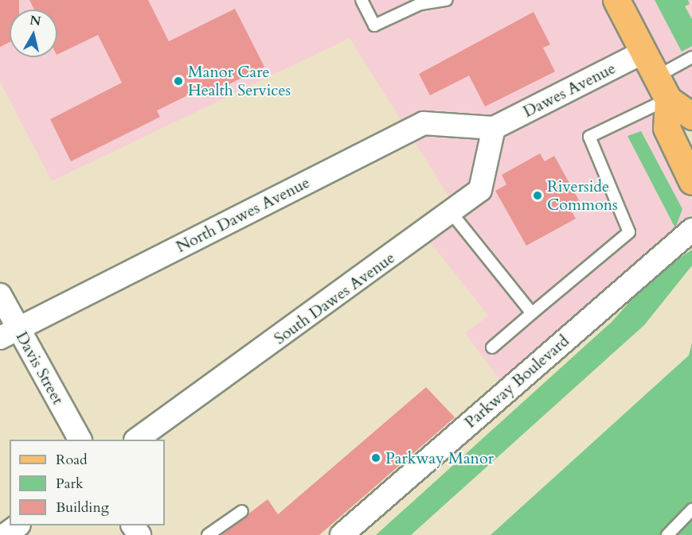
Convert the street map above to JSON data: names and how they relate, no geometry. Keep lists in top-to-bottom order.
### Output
{
  "streets": {
    "street": [
      "Dawes Avenue",
      "North Dawes Avenue",
      "South Dawes Avenue",
      "Davis Street",
      "Parkway Boulevard"
    ]
  },
  "crossings": [
    ["Dawes Avenue", "North Dawes Avenue"],
    ["Dawes Avenue", "South Dawes Avenue"],
    ["North Dawes Avenue", "South Dawes Avenue"],
    ["North Dawes Avenue", "Davis Street"]
  ],
  "places": ["Manor Care Health Services", "Riverside Commons", "Parkway Manor"],
  "legend": ["Road", "Park", "Building"],
  "north": "top"
}
